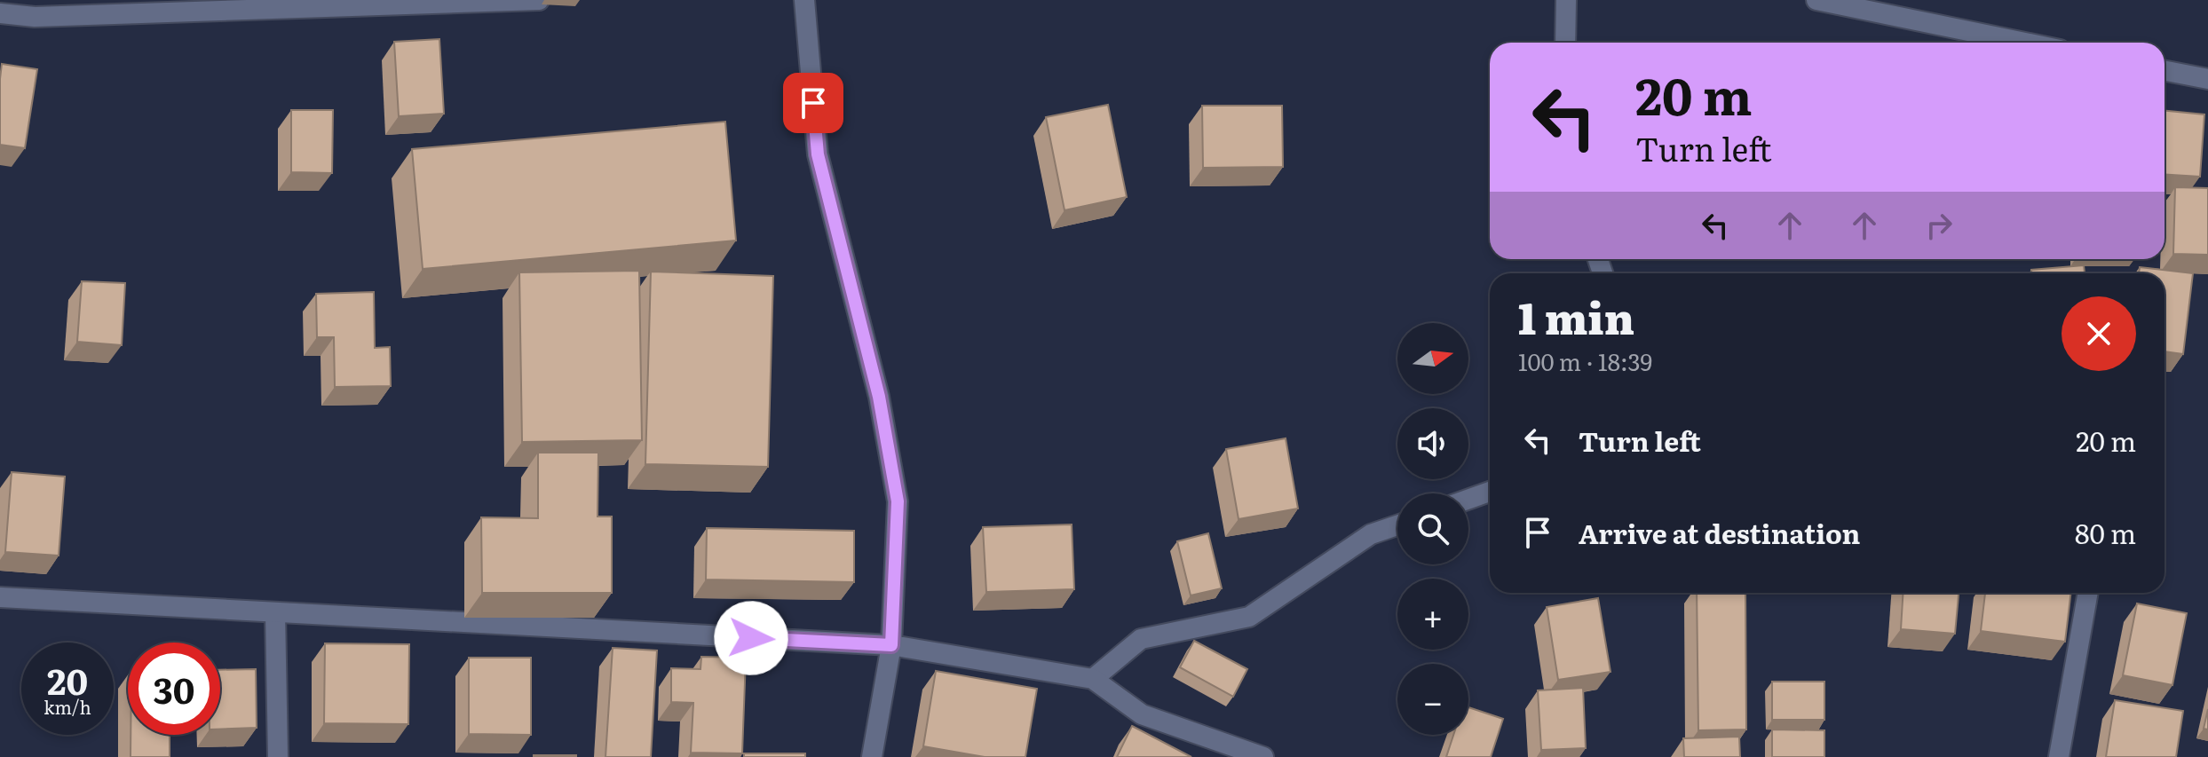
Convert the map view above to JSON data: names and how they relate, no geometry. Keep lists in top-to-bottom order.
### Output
{
  "north": "right",
  "page": {
    "turn": ["20 m", "Turn left"],
    "heading": ["1 min", "100 m · 18:39"],
    "map_buttons": ["+", "−"],
    "list": [
      {
        "name": "Turn left",
        "value": "20 m"
      },
      {
        "name": "Arrive at destination",
        "value": "80 m"
      }
    ],
    "speed": "20 km/h",
    "limit": "30"
  }
}
